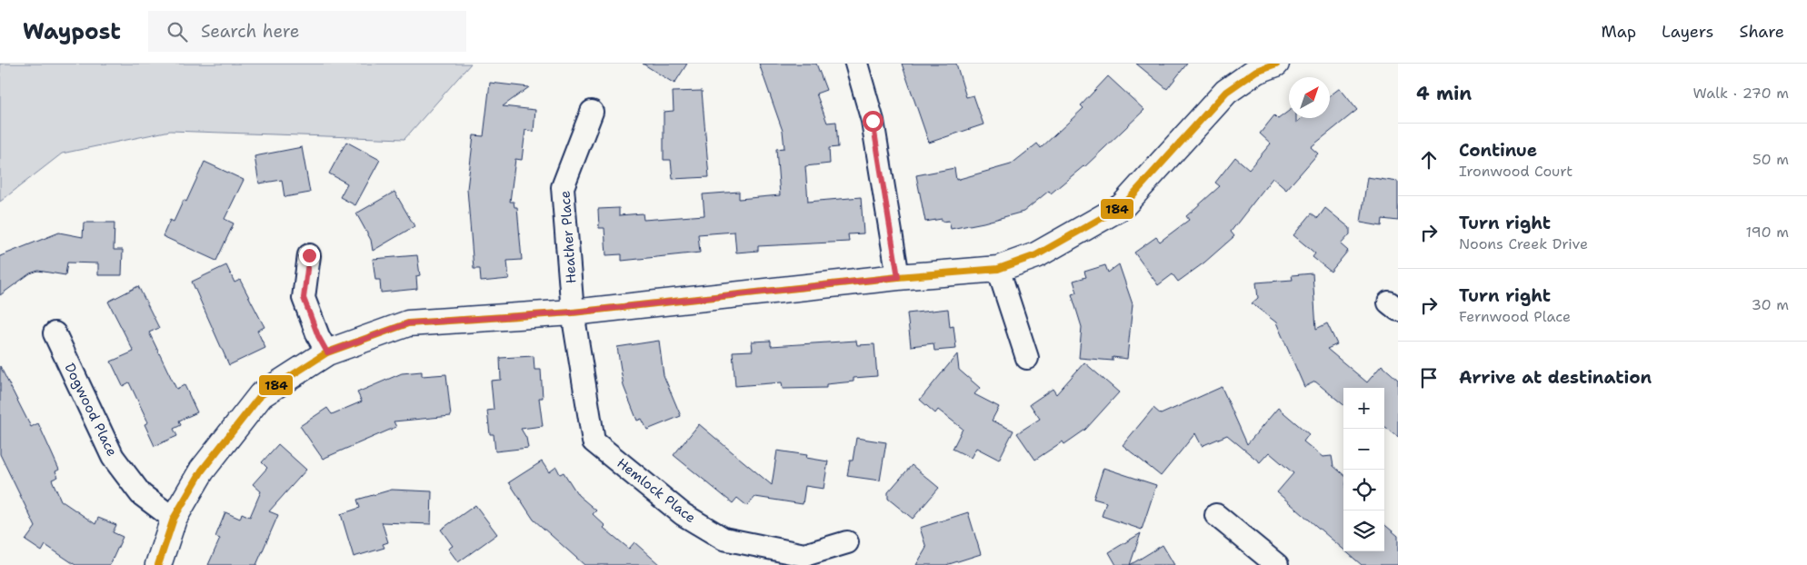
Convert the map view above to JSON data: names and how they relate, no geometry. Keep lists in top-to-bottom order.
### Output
{
  "streets": {
    "street": ["Heather Place", "Dogwood Place", "Hemlock Place"]
  },
  "crossings": [
    ["Heather Place", "Hemlock Place"]
  ],
  "lines": ["transit line 184"],
  "north": "top right",
  "page": {
    "header": "Waypost",
    "search": "Search here",
    "nav": ["Map", "Layers", "Share"],
    "heading": ["4 min", "Walk · 270 m"],
    "list": [
      ["Continue", "Ironwood Court", "50 m"],
      ["Turn right", "Noons Creek Drive", "190 m"],
      ["Turn right", "Fernwood Place", "30 m"],
      "Arrive at destination"
    ],
    "map_buttons": ["+", "−"]
  }
}
